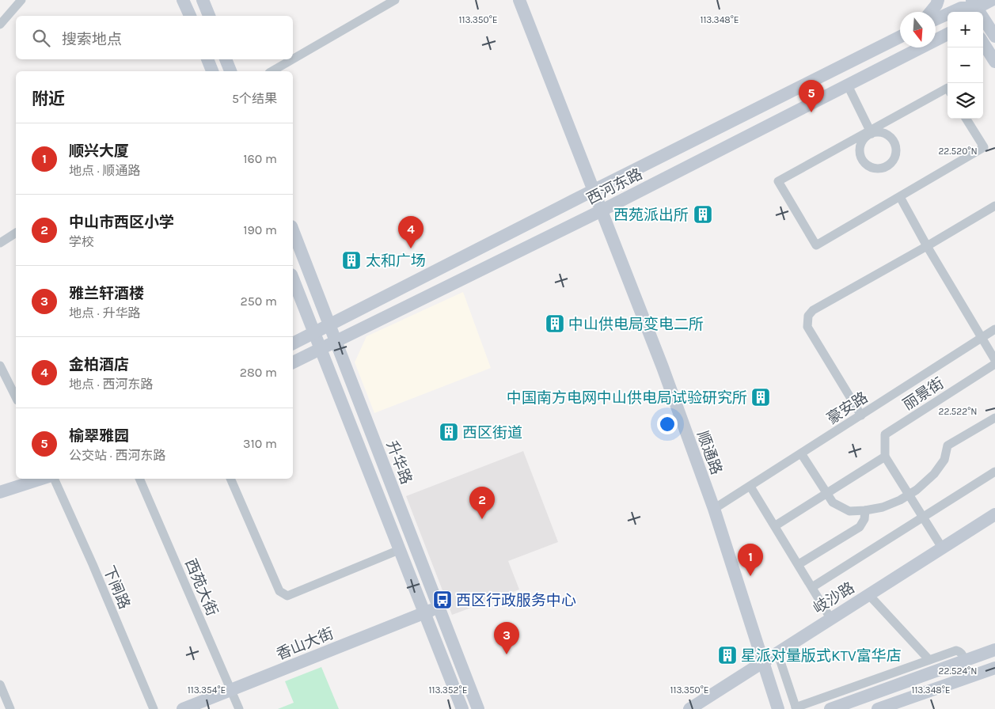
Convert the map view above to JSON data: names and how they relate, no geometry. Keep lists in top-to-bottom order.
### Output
{
  "streets": {
    "street": [
      "西河东路",
      "丽景街",
      "豪安路",
      "顺通路",
      "升华路",
      "下闸路",
      "西苑大街",
      "岐沙路",
      "香山大街"
    ]
  },
  "crossings": [
    ["西河东路", "顺通路"],
    ["西河东路", "升华路"],
    ["豪安路", "顺通路"],
    ["顺通路", "岐沙路"],
    ["升华路", "香山大街"],
    ["西苑大街", "香山大街"]
  ],
  "places": {
    "building": [
      "西苑派出所",
      "太和广场",
      "中山供电局变电二所",
      "中国南方电网中山供电局试验研究所",
      "西区街道",
      "星派对量版式KTV富华店"
    ],
    "bus stop": ["西区行政服务中心"]
  },
  "north": "bottom",
  "page": {
    "map_buttons": ["+", "−"],
    "search": "搜索地点",
    "heading": ["附近", "5个结果"],
    "pins": [
      "5",
      "4",
      "2",
      "1",
      "3"
    ],
    "list": [
      {
        "mark": "1",
        "name": "顺兴大厦",
        "note": "地点 · 顺通路",
        "value": "160 m"
      },
      {
        "mark": "2",
        "name": "中山市西区小学",
        "note": "学校",
        "value": "190 m"
      },
      {
        "mark": "3",
        "name": "雅兰轩酒楼",
        "note": "地点 · 升华路",
        "value": "250 m"
      },
      {
        "mark": "4",
        "name": "金柏酒店",
        "note": "地点 · 西河东路",
        "value": "280 m"
      },
      {
        "mark": "5",
        "name": "榆翠雅园",
        "note": "公交站 · 西河东路",
        "value": "310 m"
      }
    ]
  },
  "coordinates": [
    "113.350°E",
    "113.348°E",
    "22.520°N",
    "22.522°N",
    "22.524°N",
    "113.354°E",
    "113.352°E"
  ]
}
